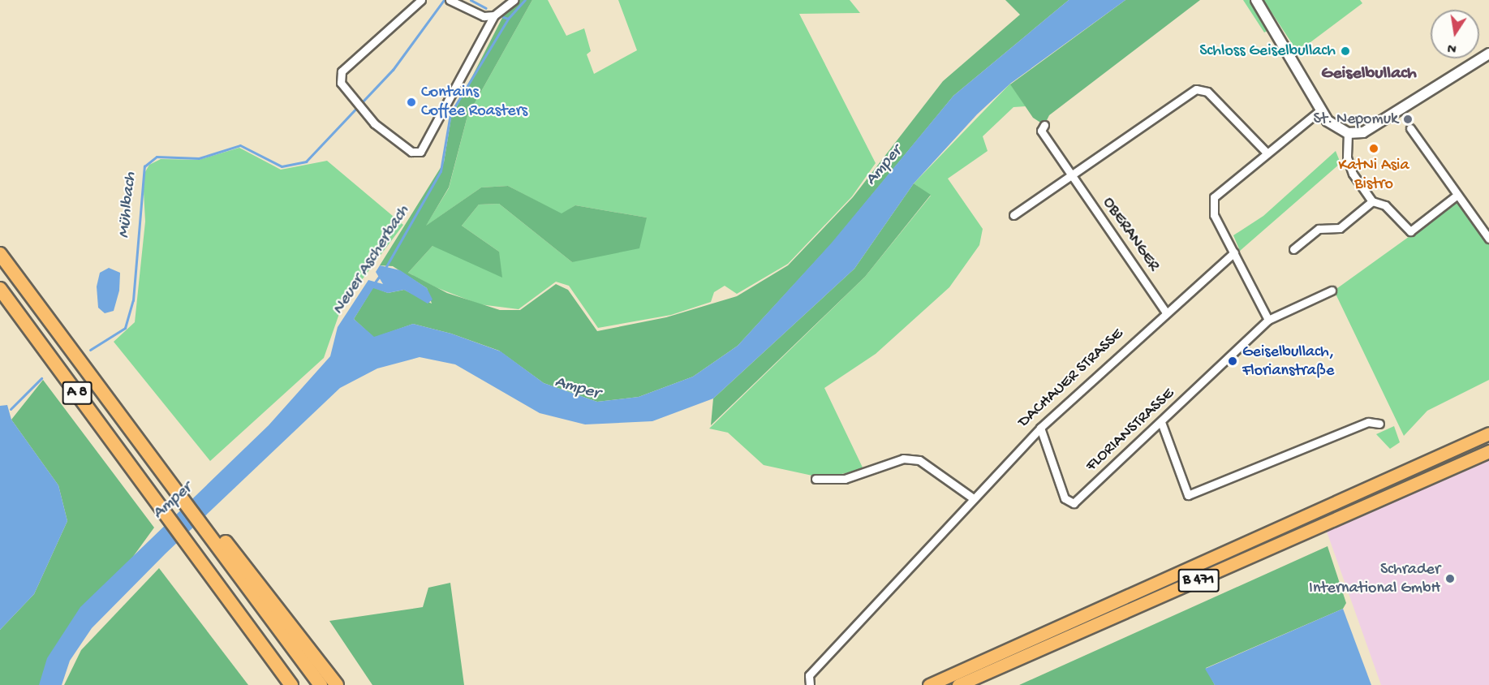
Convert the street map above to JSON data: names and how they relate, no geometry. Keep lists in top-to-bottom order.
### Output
{
  "streets": {
    "highway": ["A 8", "B 471"],
    "street": ["OBERANGER", "DACHAUER STRASSE", "FLORIANSTRASSE"]
  },
  "crossings": [
    ["OBERANGER", "DACHAUER STRASSE"],
    ["DACHAUER STRASSE", "FLORIANSTRASSE"]
  ],
  "districts": ["Geiselbullach"],
  "water": ["Amper", "Mühlbach", "Neuer Ascherbach"],
  "places": [
    "Schloss Geiselbullach",
    "Contains Coffee Roasters",
    "St. Nepomuk",
    "KatNi Asia Bistro",
    "Geiselbullach, Florianstraße",
    "Schrader International GmbH"
  ],
  "north": "bottom"
}
